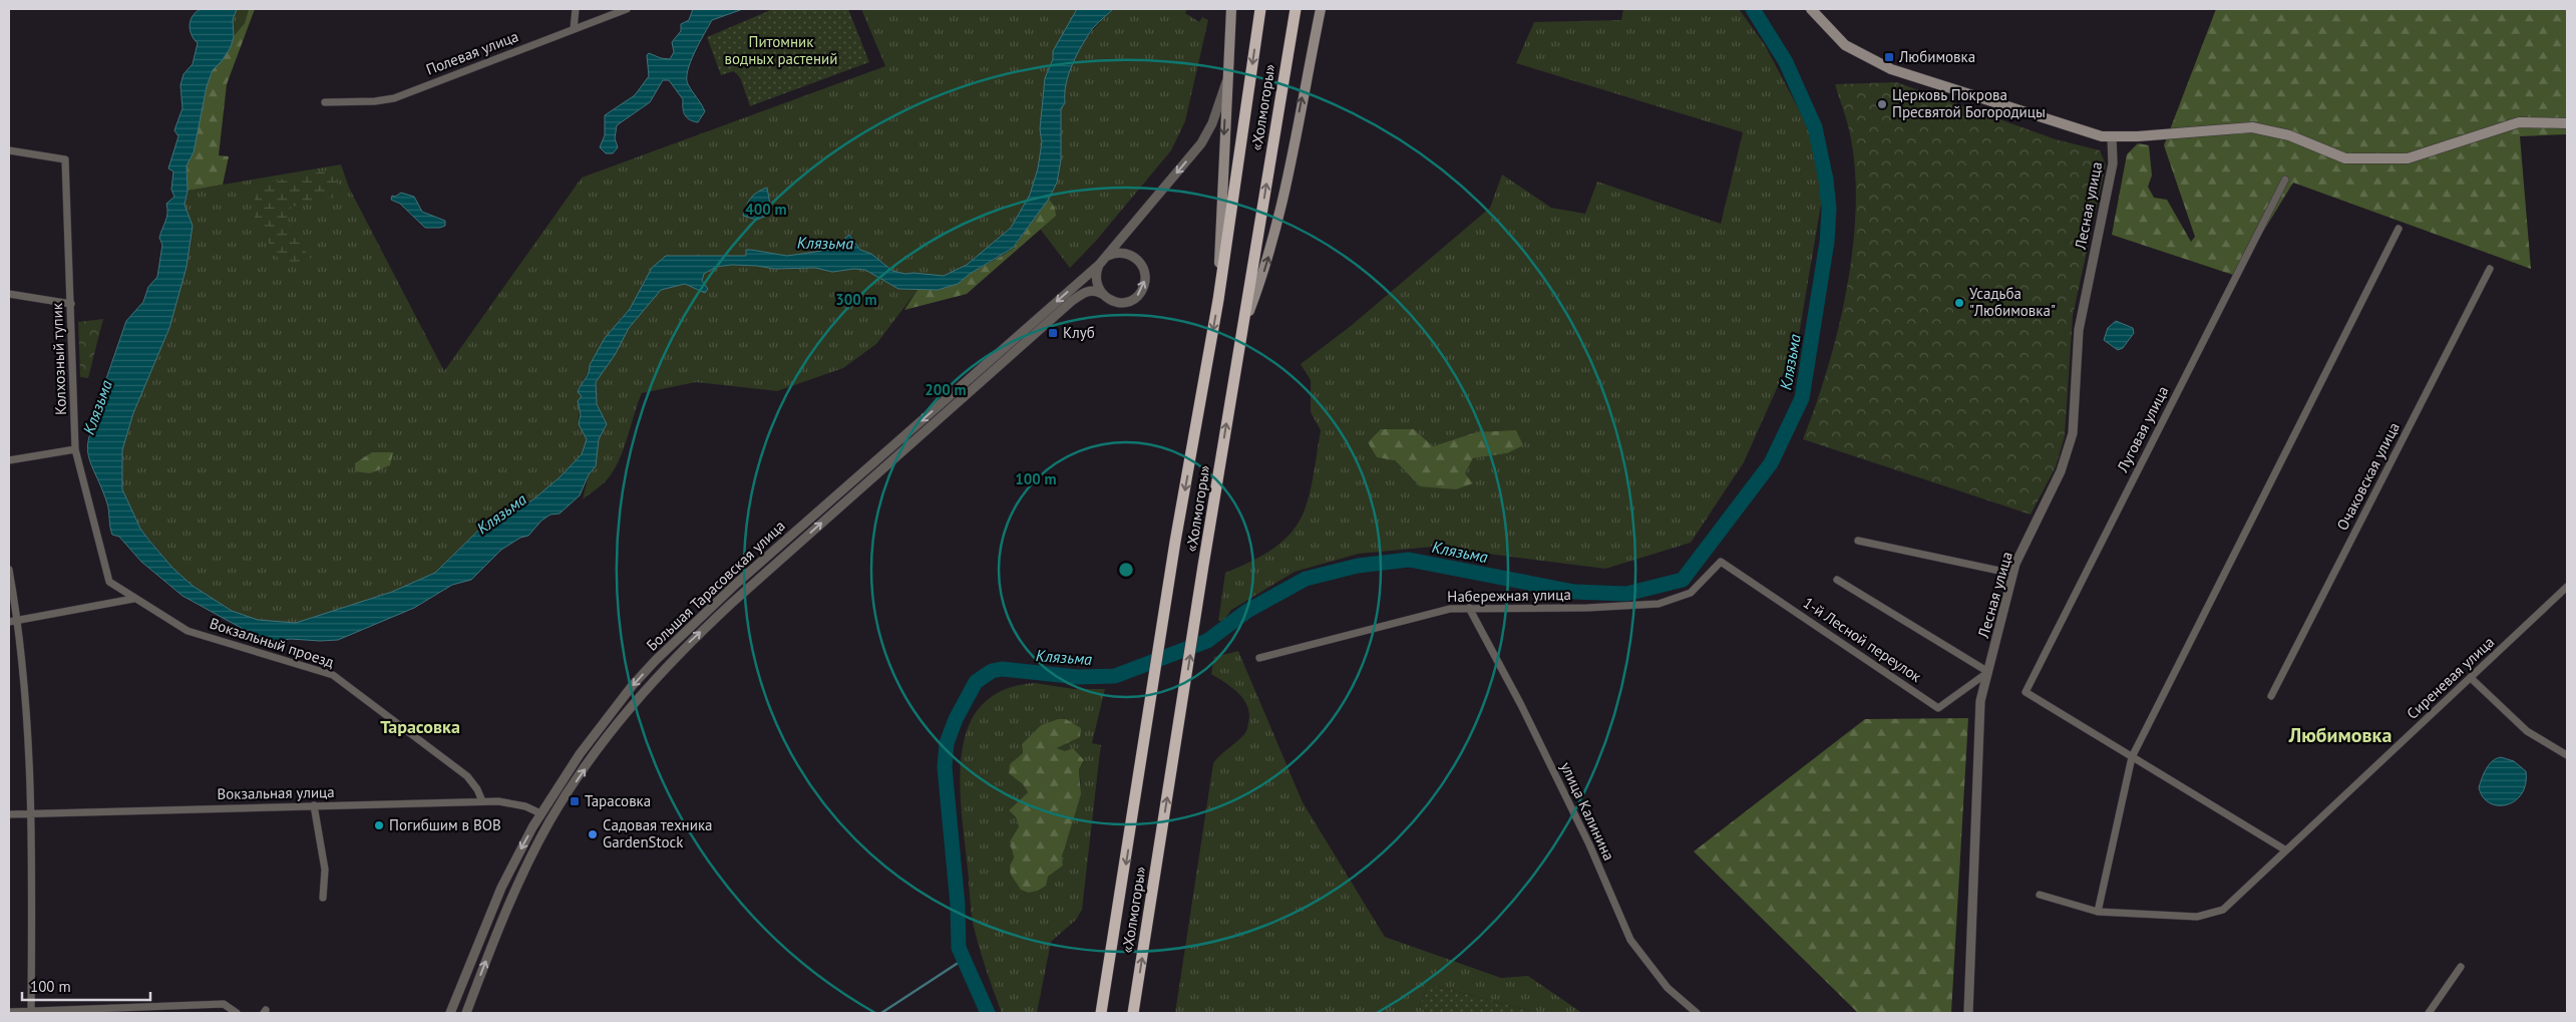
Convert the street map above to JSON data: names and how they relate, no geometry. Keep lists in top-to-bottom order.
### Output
{
  "streets": {
    "highway": ["«Холмогоры»"],
    "street": [
      "Полевая улица",
      "Лесная улица",
      "Колхозный тупик",
      "Луговая улица",
      "Очаковская улица",
      "Большая Тарасовская улица",
      "Набережная улица",
      "1-й Лесной переулок",
      "Вокзальный проезд",
      "Сиреневая улица",
      "Вокзальная улица",
      "улица Калинина"
    ]
  },
  "crossings": [
    ["Лесная улица", "1-й Лесной переулок"],
    ["Колхозный тупик", "Вокзальный проезд"],
    ["Большая Тарасовская улица", "Вокзальная улица"],
    ["Набережная улица", "1-й Лесной переулок"],
    ["Набережная улица", "улица Калинина"],
    ["Вокзальный проезд", "Вокзальная улица"]
  ],
  "districts": ["Тарасовка", "Любимовка"],
  "water": ["Клязьма"],
  "parks": ["Питомник водных растений"],
  "places": {
    "transit": ["Любимовка", "Клуб", "Тарасовка"],
    "other": [
      "Церковь Покрова Пресвятой Богородицы",
      "Усадьба \"Любимовка\"",
      "Погибшим в ВОВ",
      "Садовая техника GardenStock"
    ]
  },
  "scale_bar": "100 m",
  "rings": [
    "400 m",
    "300 m",
    "200 m",
    "100 m"
  ]
}
